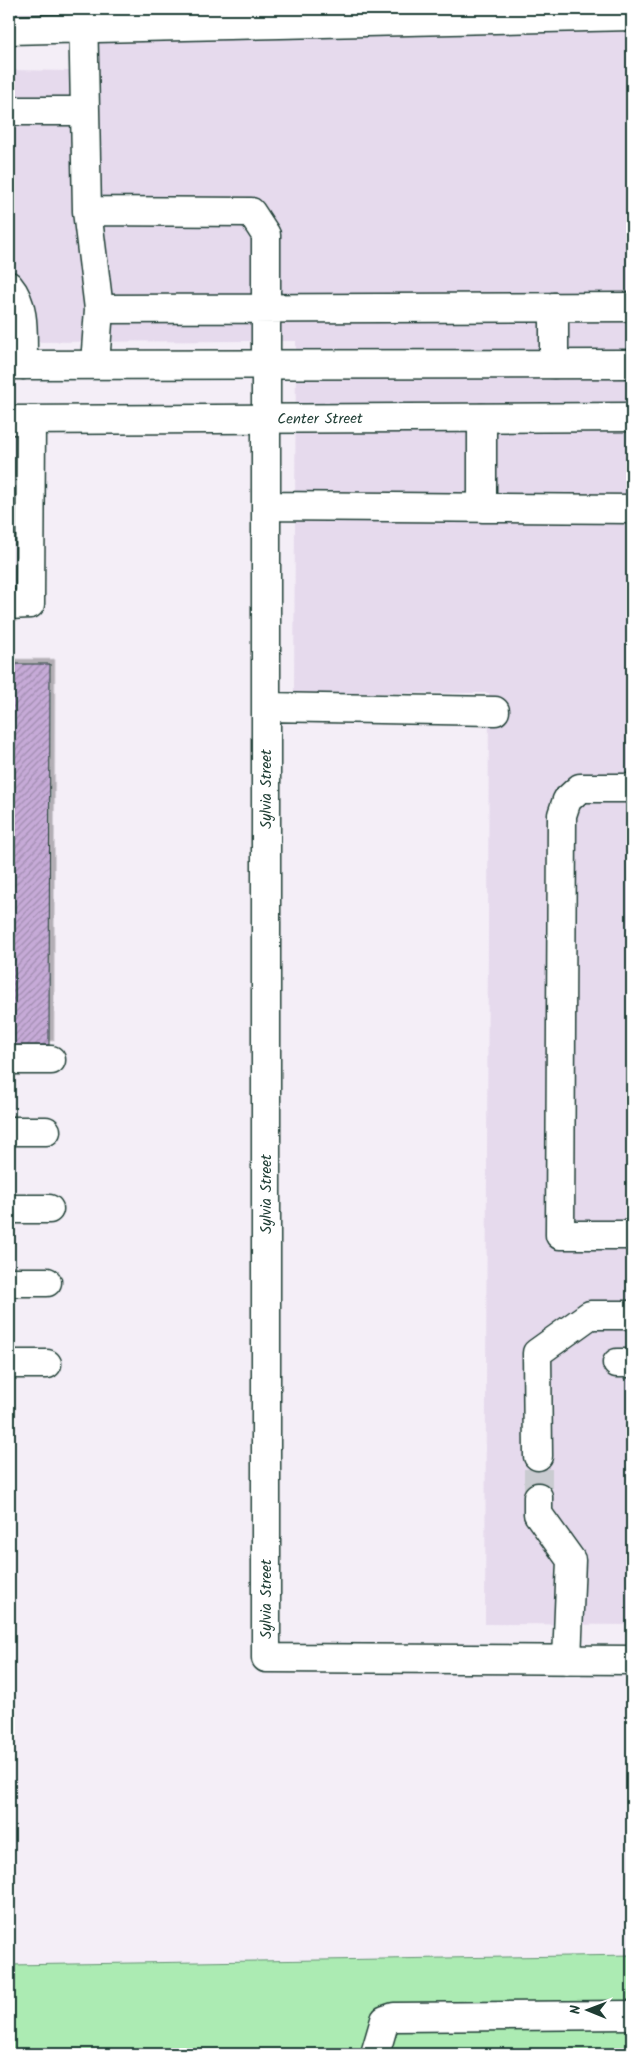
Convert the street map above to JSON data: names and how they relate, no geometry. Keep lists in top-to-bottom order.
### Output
{
  "streets": {
    "street": ["Center Street", "Sylvia Street"]
  },
  "crossings": [
    ["Center Street", "Sylvia Street"]
  ],
  "north": "left"
}
